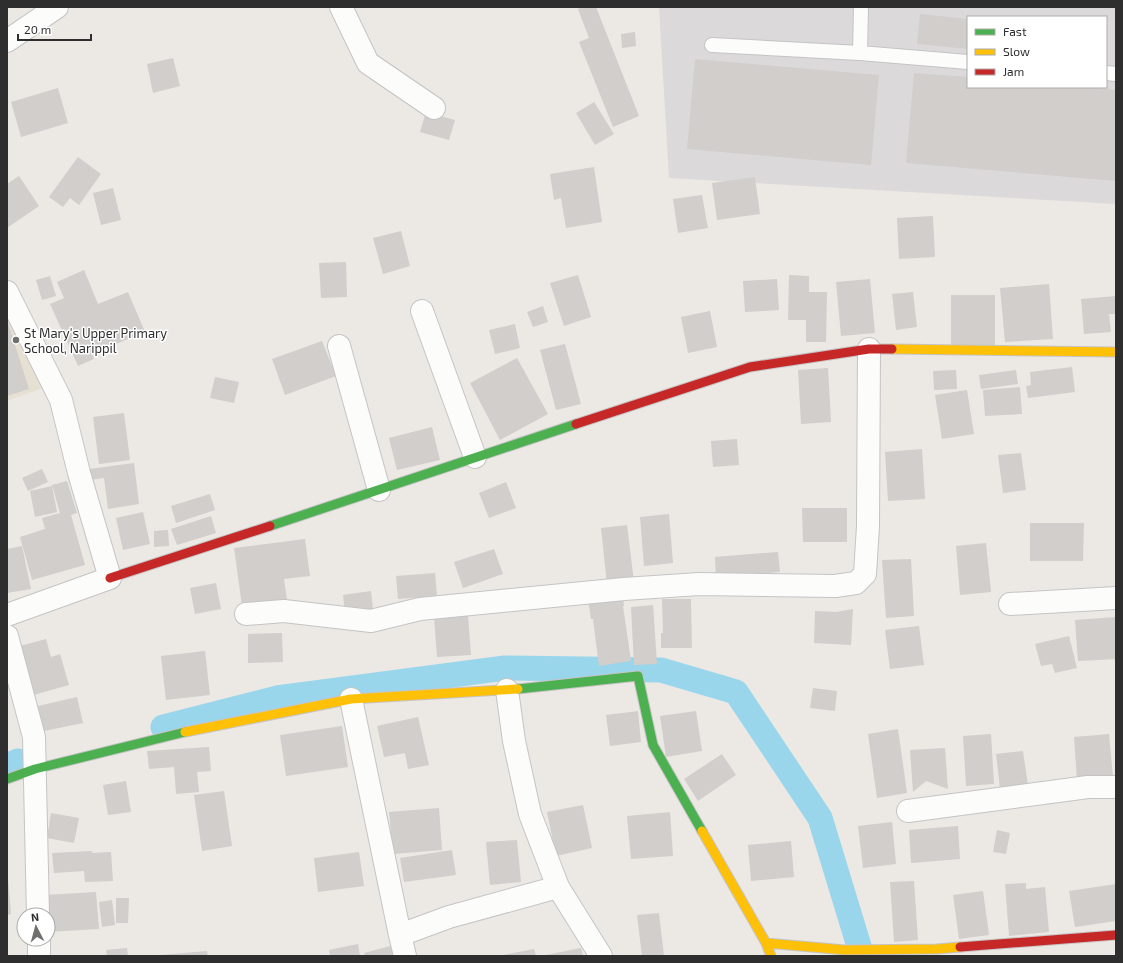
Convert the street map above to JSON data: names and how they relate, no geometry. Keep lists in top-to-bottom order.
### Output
{
  "places": ["St Mary's Upper Primary School, Narippil"],
  "legend": ["Fast", "Slow", "Jam"],
  "scale_bar": "20 m",
  "north": "top"
}
